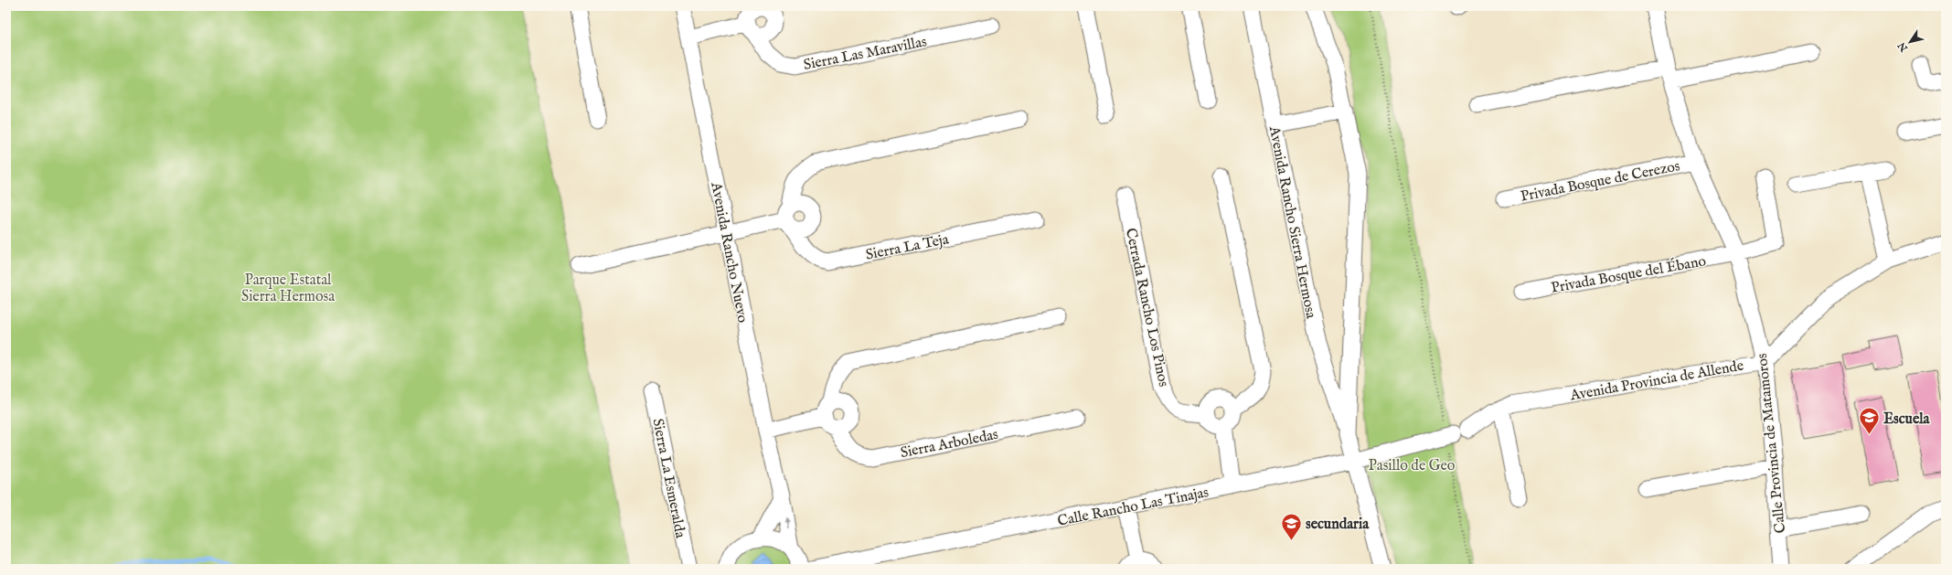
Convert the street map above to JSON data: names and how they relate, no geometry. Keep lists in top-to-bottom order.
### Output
{
  "streets": {
    "street": [
      "Sierra Las Maravillas",
      "Privada Bosque de Cerezos",
      "Avenida Rancho Sierra Hermosa",
      "Sierra La Teja",
      "Avenida Rancho Nuevo",
      "Privada Bosque del Ébano",
      "Cerrada Rancho Los Pinos",
      "Avenida Provincia de Allende",
      "Sierra Arboledas",
      "Calle Provincia de Matamoros",
      "Sierra La Esmeralda",
      "Calle Rancho Las Tinajas"
    ]
  },
  "crossings": [
    ["Sierra Las Maravillas", "Avenida Rancho Nuevo"],
    ["Privada Bosque de Cerezos", "Calle Provincia de Matamoros"],
    ["Avenida Rancho Sierra Hermosa", "Calle Rancho Las Tinajas"],
    ["Privada Bosque del Ébano", "Calle Provincia de Matamoros"],
    ["Avenida Provincia de Allende", "Calle Provincia de Matamoros"],
    ["Avenida Provincia de Allende", "Calle Rancho Las Tinajas"]
  ],
  "parks": ["Parque Estatal Sierra Hermosa", "Pasillo de Geo"],
  "places": {
    "school or university": ["Escuela", "secundaria"]
  },
  "north": "bottom left"
}
